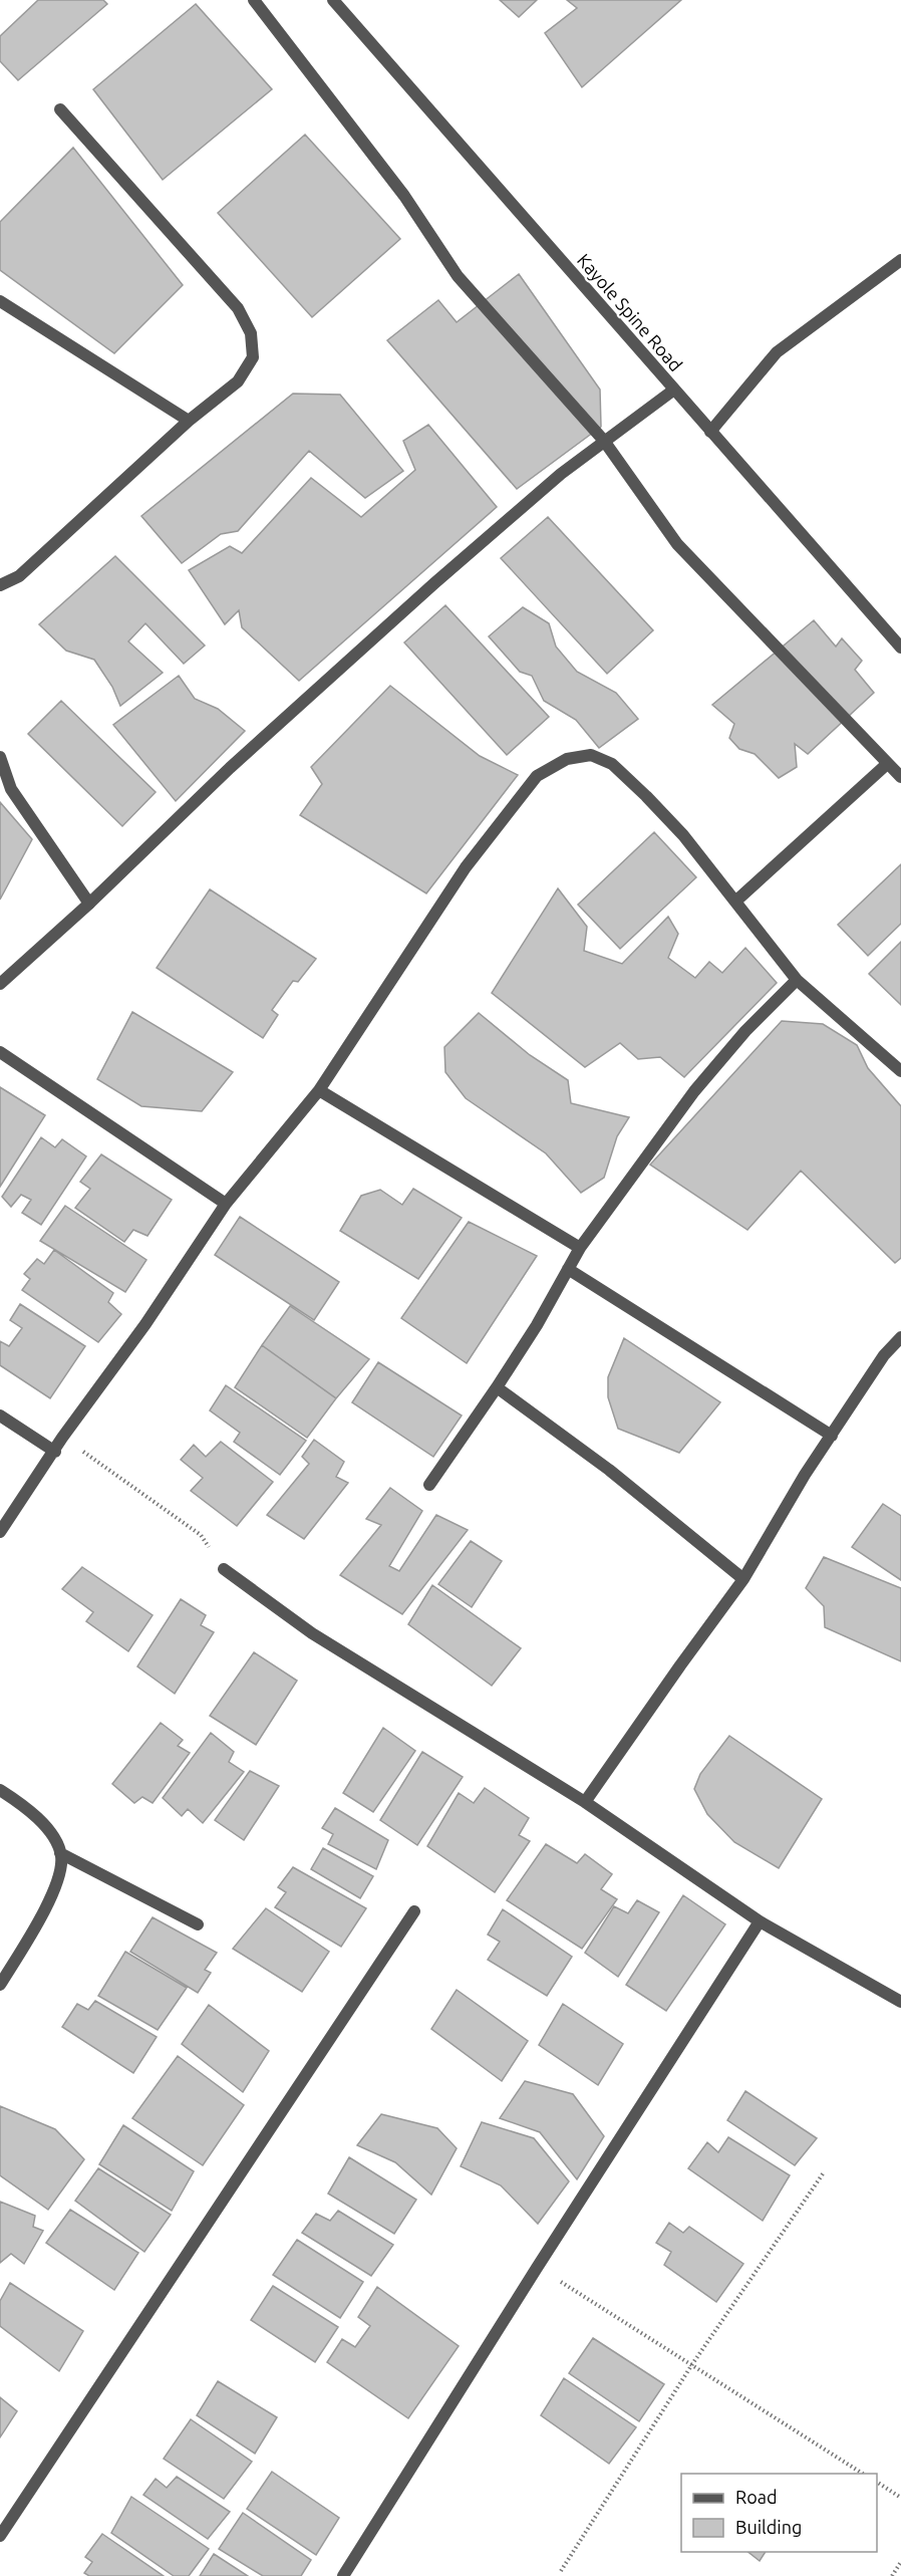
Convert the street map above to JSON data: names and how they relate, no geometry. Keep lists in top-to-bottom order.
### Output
{
  "streets": {
    "street": ["Kayole Spine Road"]
  },
  "legend": ["Road", "Building"]
}
